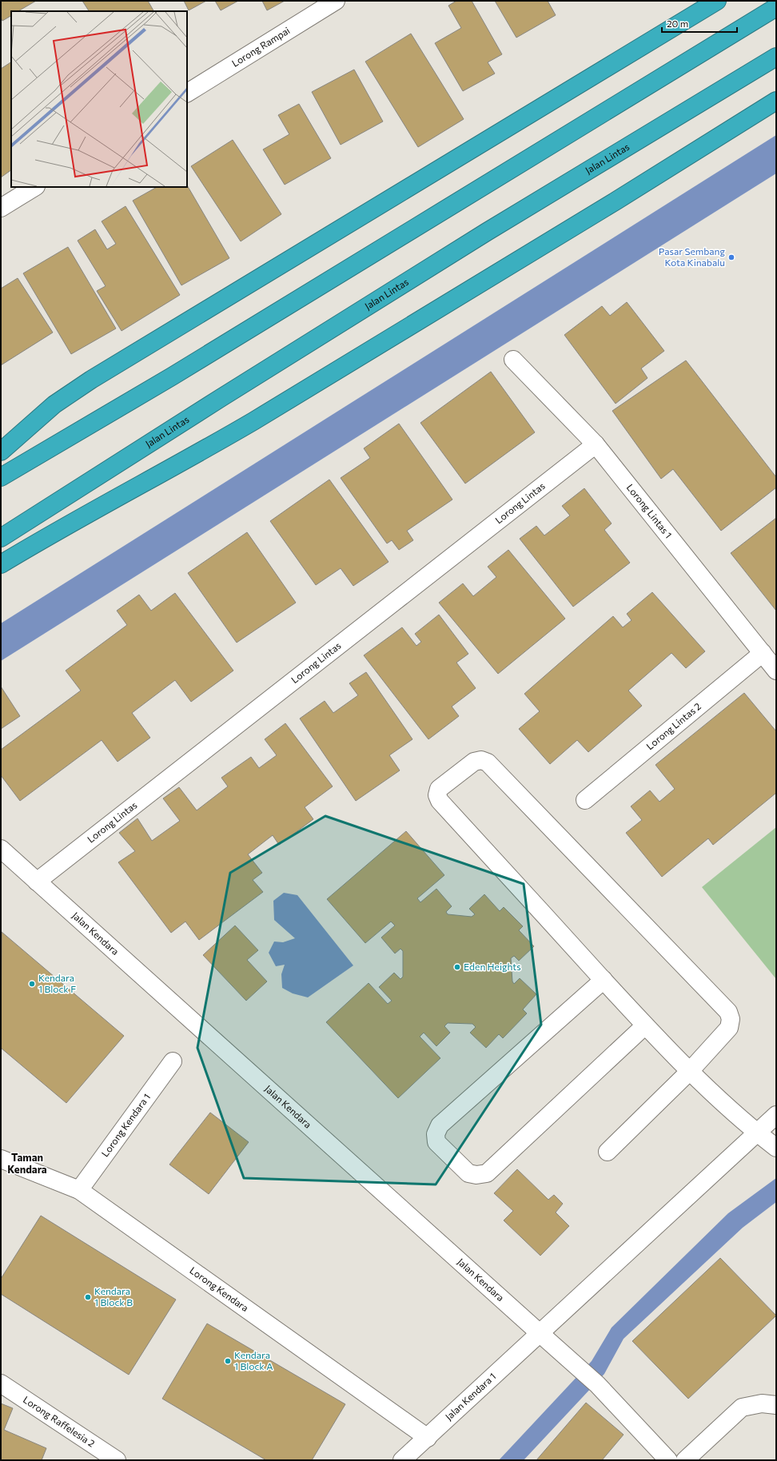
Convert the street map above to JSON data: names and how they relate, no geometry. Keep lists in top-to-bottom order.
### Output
{
  "streets": {
    "highway": ["Jalan Lintas"],
    "street": [
      "Lorong Rampai",
      "Lorong Lintas",
      "Lorong Lintas 1",
      "Lorong Lintas 2",
      "Jalan Kendara",
      "Lorong Kendara 1",
      "Lorong Kendara",
      "Jalan Kendara 1",
      "Lorong Raffelesia 2"
    ]
  },
  "crossings": [
    ["Lorong Lintas", "Lorong Lintas 1"],
    ["Lorong Lintas", "Jalan Kendara"],
    ["Lorong Lintas 1", "Lorong Lintas 2"],
    ["Jalan Kendara", "Jalan Kendara 1"],
    ["Lorong Kendara 1", "Lorong Kendara"],
    ["Lorong Kendara", "Jalan Kendara 1"]
  ],
  "districts": ["Taman Kendara"],
  "places": [
    "Pasar Sembang Kota Kinabalu",
    "Eden Heights",
    "Kendara 1 Block F",
    "Kendara 1 Block B",
    "Kendara 1 Block A"
  ],
  "scale_bar": "20 m"
}
